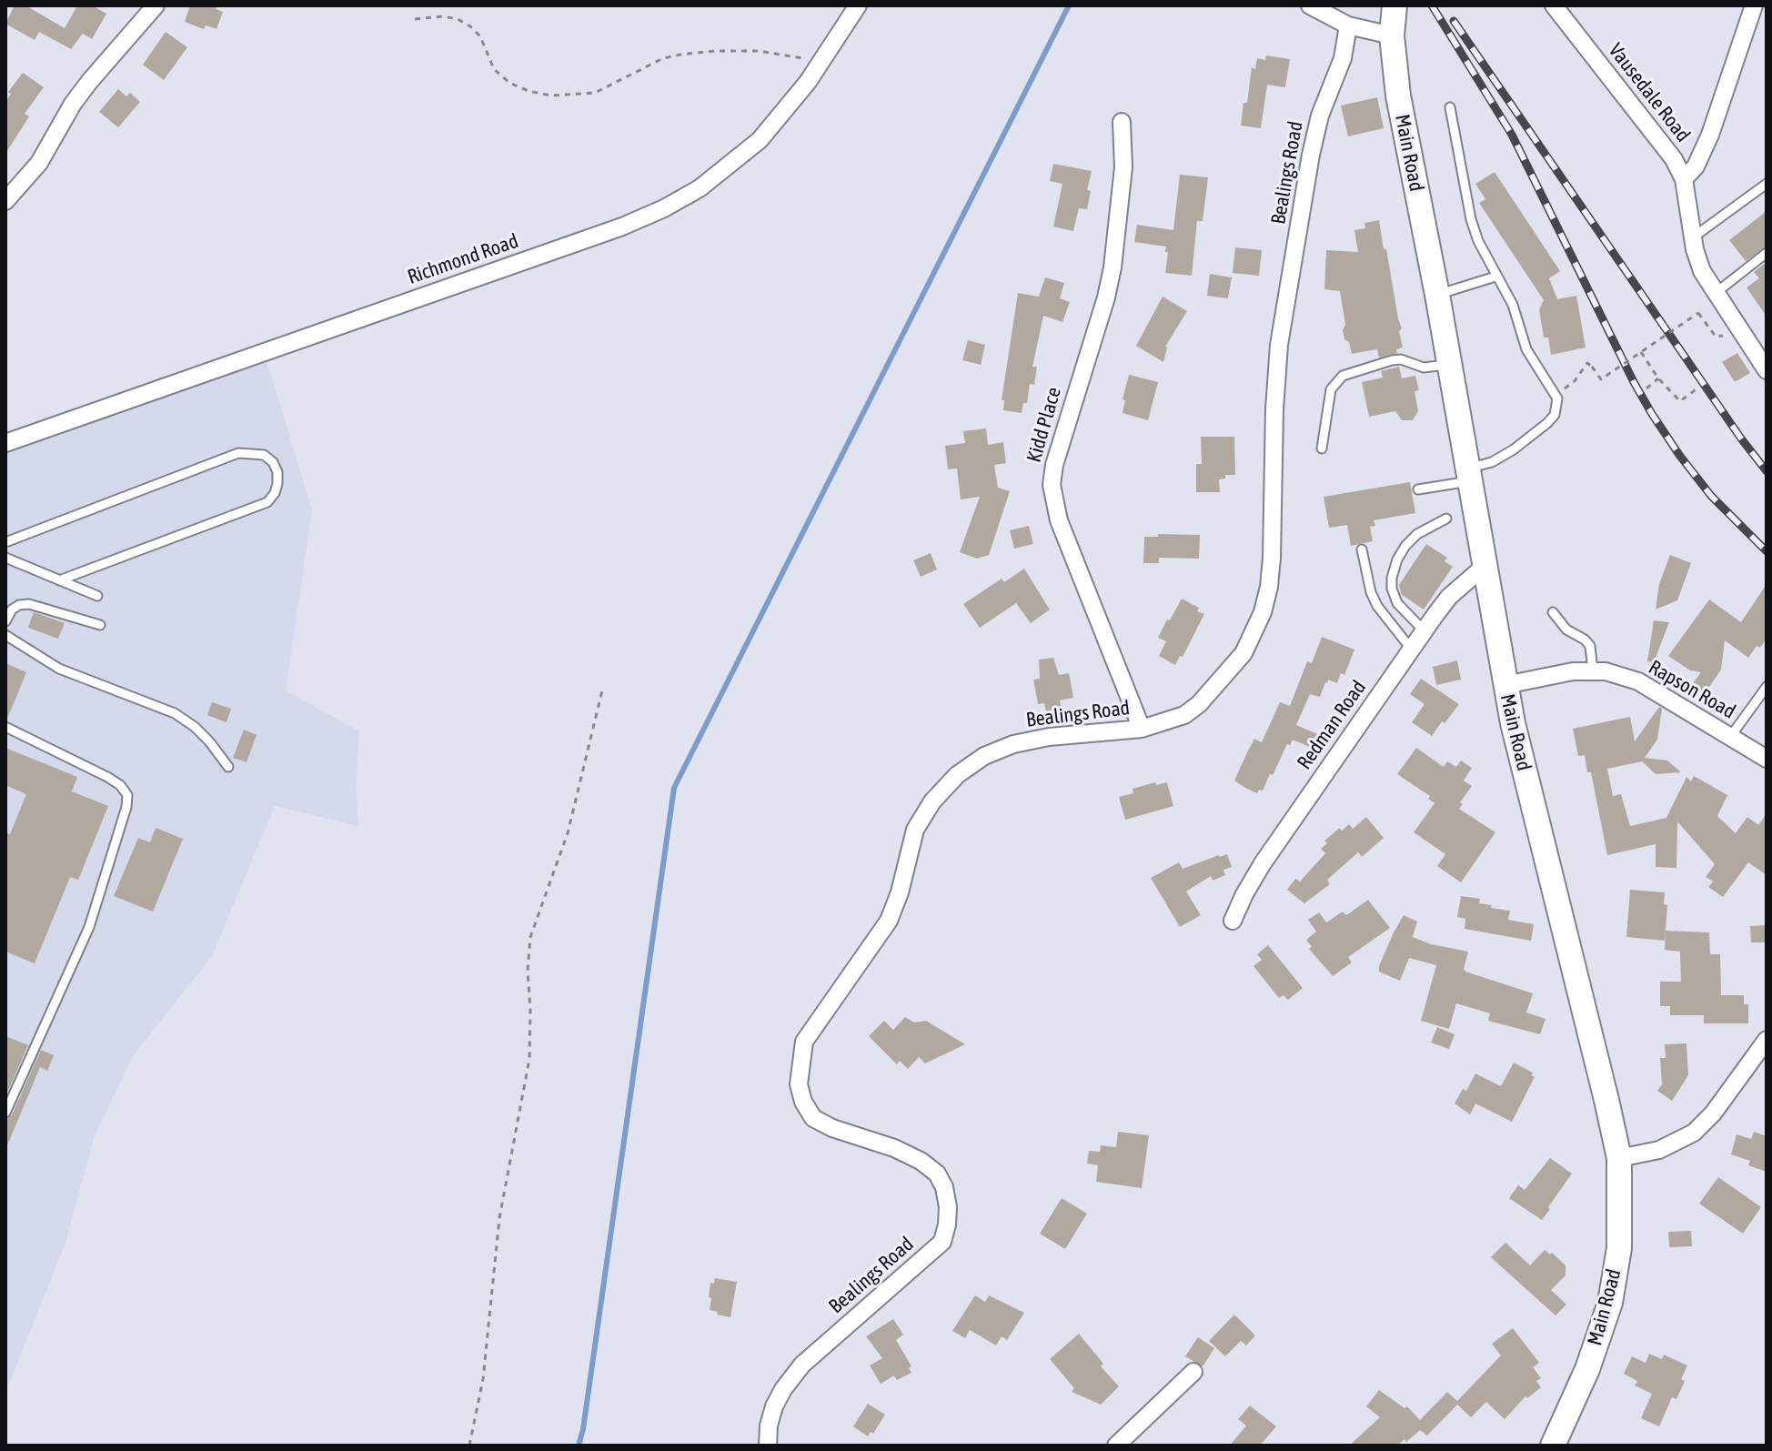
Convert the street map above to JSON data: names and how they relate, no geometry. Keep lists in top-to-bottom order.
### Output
{
  "streets": {
    "main road": ["Main Road"],
    "street": [
      "Vausedale Road",
      "Bealings Road",
      "Richmond Road",
      "Kidd Place",
      "Rapson Road",
      "Redman Road"
    ]
  },
  "crossings": [
    ["Main Road", "Rapson Road"],
    ["Main Road", "Redman Road"],
    ["Bealings Road", "Kidd Place"]
  ]
}
